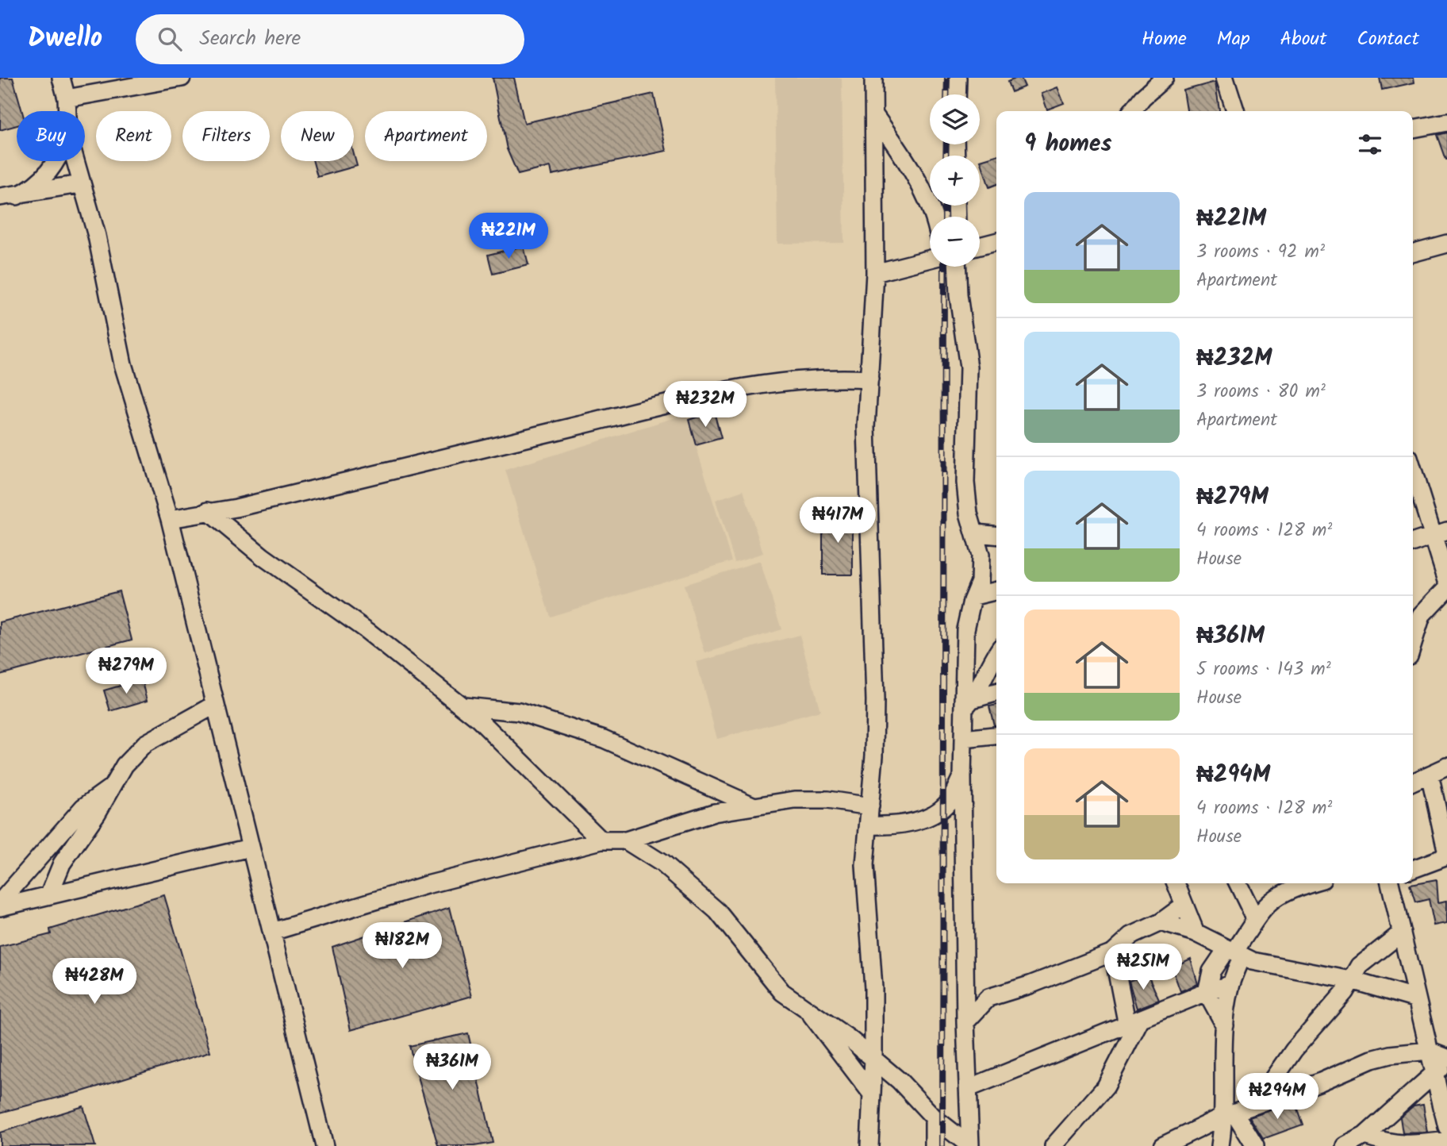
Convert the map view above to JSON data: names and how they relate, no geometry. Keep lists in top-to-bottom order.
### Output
{
  "page": {
    "header": "Dwello",
    "search": "Search here",
    "nav": [
      "Home",
      "Map",
      "About",
      "Contact"
    ],
    "map_buttons": ["+", "−"],
    "chip": [
      "Buy",
      "Rent",
      "Filters",
      "New",
      "Apartment"
    ],
    "heading": "9 homes",
    "list": [
      {
        "name": "₦221M",
        "note": "3 rooms · 92 m² · Apartment"
      },
      {
        "name": "₦232M",
        "note": "3 rooms · 80 m² · Apartment"
      },
      {
        "name": "₦279M",
        "note": "4 rooms · 128 m² · House"
      },
      {
        "name": "₦361M",
        "note": "5 rooms · 143 m² · House"
      },
      {
        "name": "₦294M",
        "note": "4 rooms · 128 m² · House"
      }
    ],
    "price": [
      "₦221M",
      "₦232M",
      "₦417M",
      "₦279M",
      "₦182M",
      "₦251M",
      "₦428M",
      "₦361M",
      "₦294M"
    ]
  }
}
